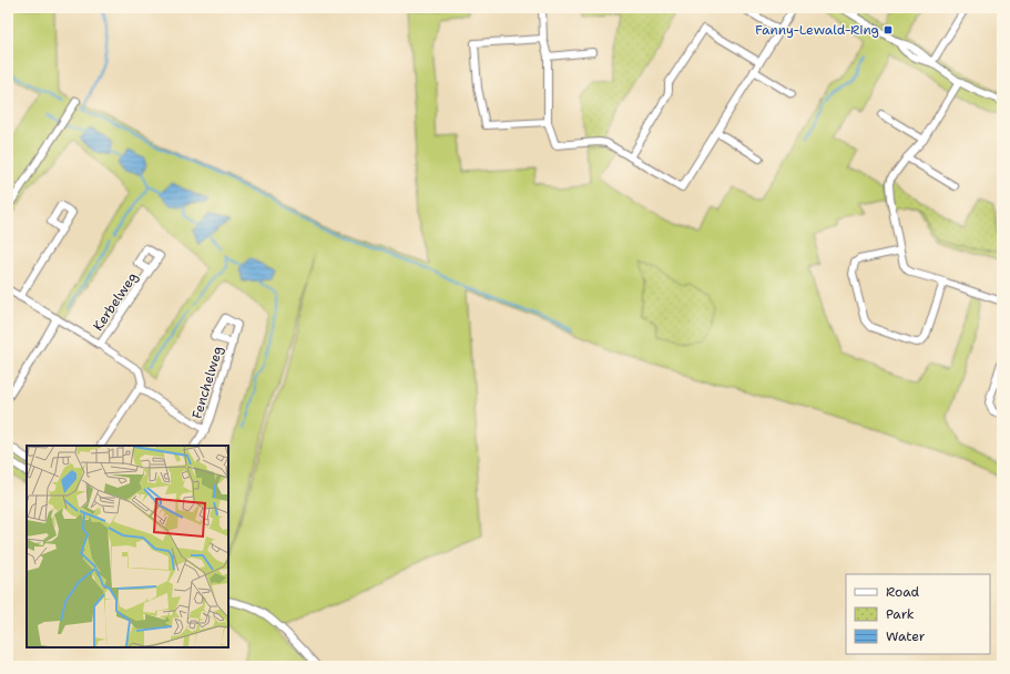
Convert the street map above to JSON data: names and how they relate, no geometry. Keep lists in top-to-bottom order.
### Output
{
  "streets": {
    "street": ["Kerbelweg", "Fenchelweg"]
  },
  "places": {
    "transit": ["Fanny-Lewald-Ring"]
  },
  "legend": ["Road", "Park", "Water"]
}
